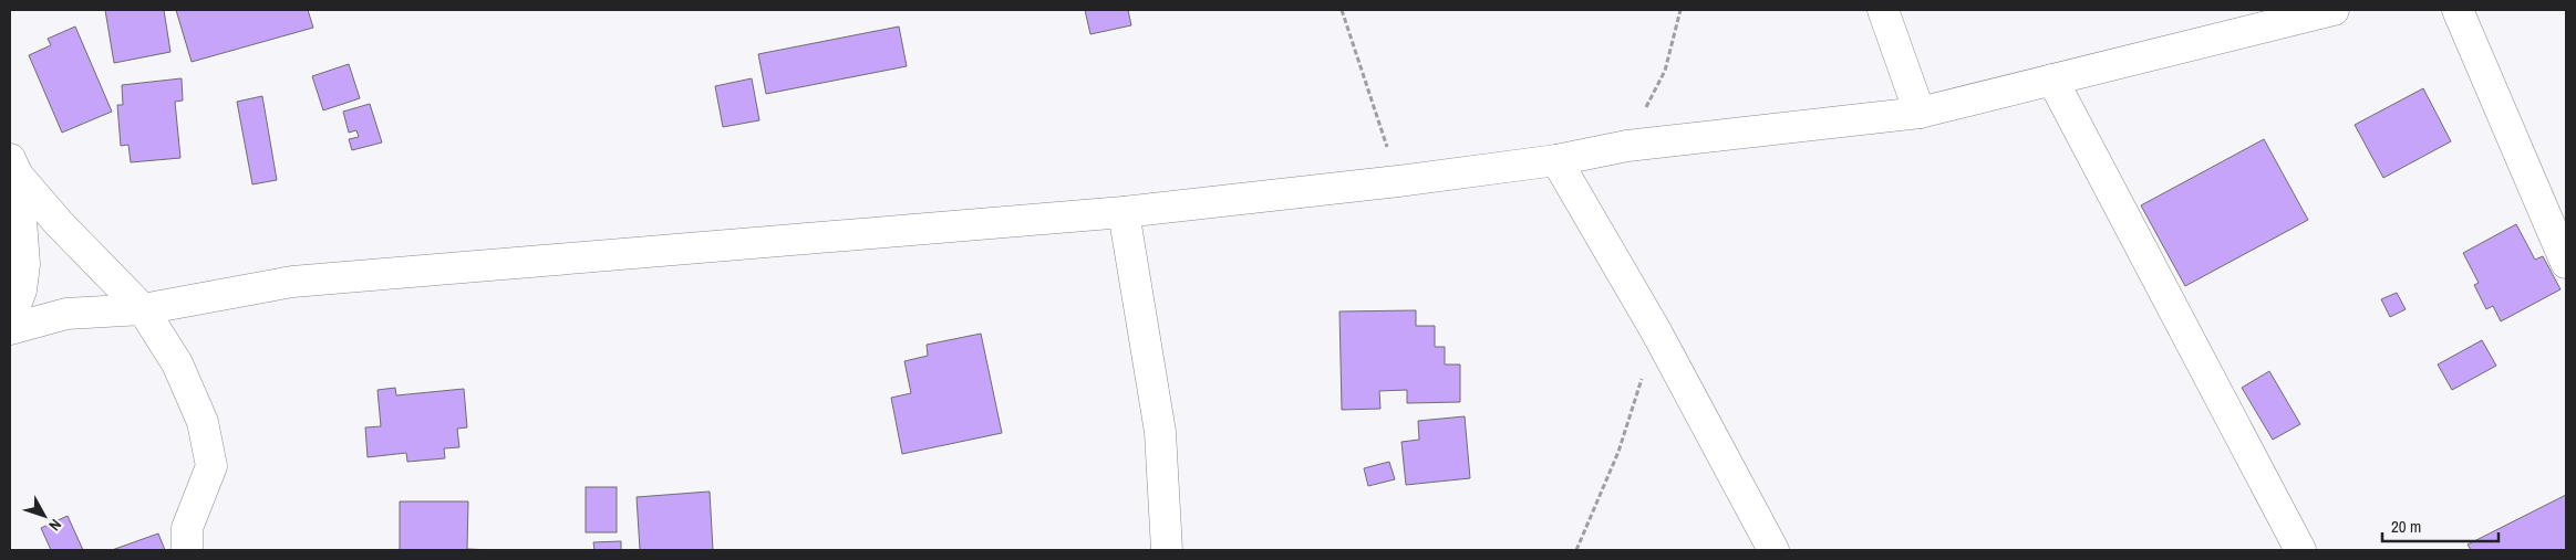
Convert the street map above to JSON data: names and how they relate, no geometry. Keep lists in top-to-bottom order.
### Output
{
  "scale_bar": "20 m",
  "north": "bottom right"
}
